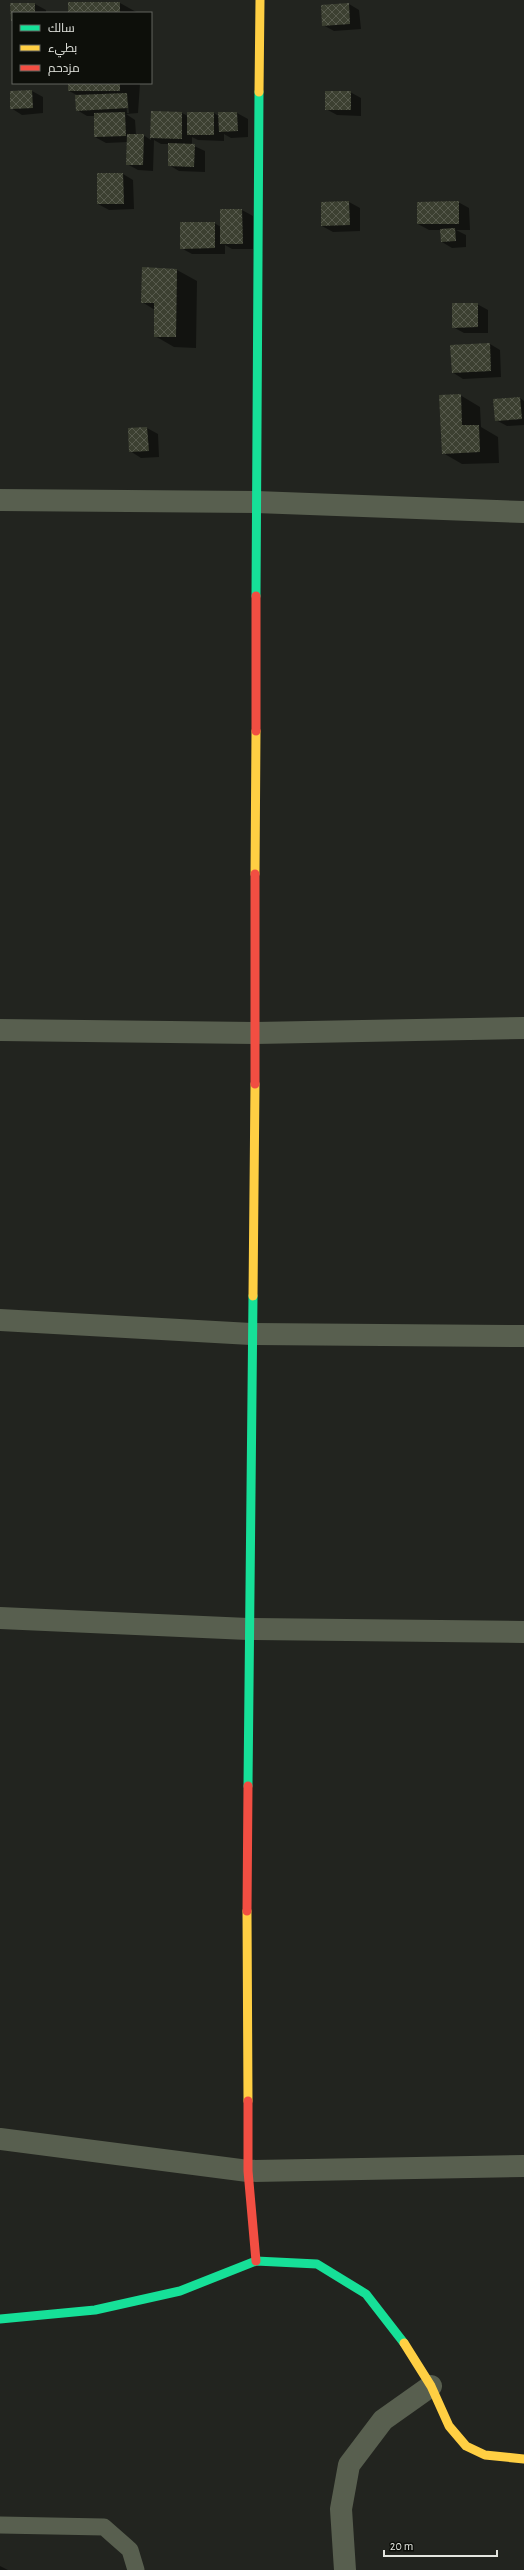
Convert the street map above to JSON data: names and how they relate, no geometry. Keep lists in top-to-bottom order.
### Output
{
  "legend": ["سالك", "بطيء", "مزدحم"],
  "scale_bar": "20 m"
}
